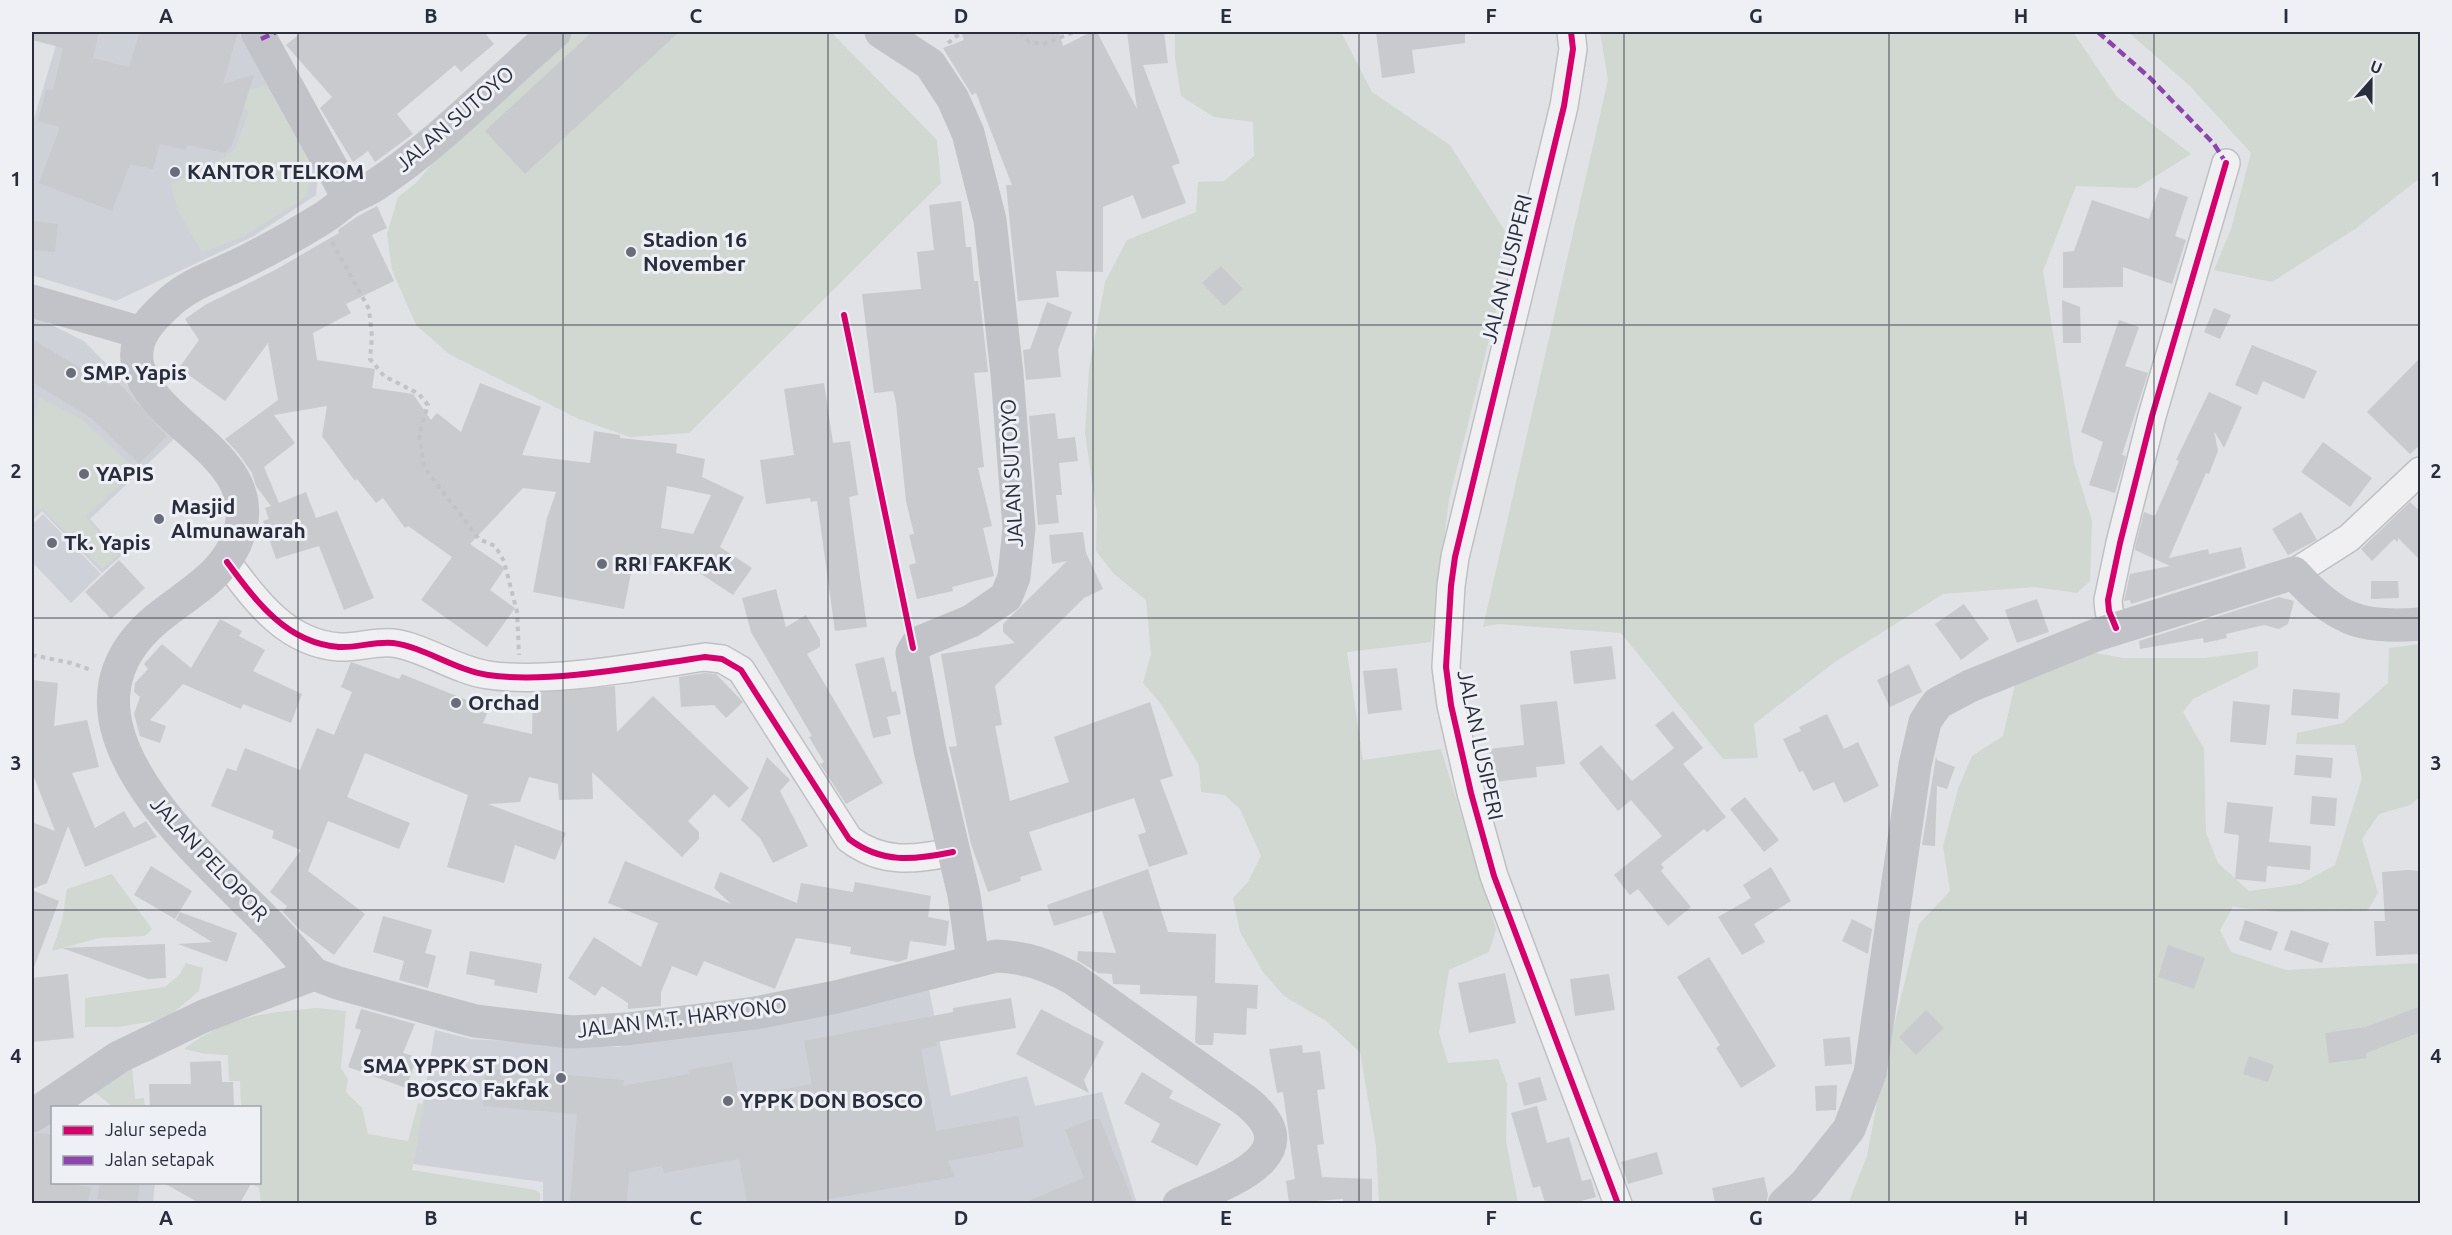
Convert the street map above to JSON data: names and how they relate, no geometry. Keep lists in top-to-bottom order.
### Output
{
  "streets": {
    "main road": ["JALAN SUTOYO", "JALAN PELOPOR", "JALAN M.T. HARYONO"],
    "street": ["JALAN LUSIPERI"]
  },
  "crossings": [
    ["JALAN SUTOYO", "JALAN PELOPOR"],
    ["JALAN SUTOYO", "JALAN M.T. HARYONO"],
    ["JALAN PELOPOR", "JALAN M.T. HARYONO"]
  ],
  "places": [
    "KANTOR TELKOM",
    "Stadion 16 November",
    "SMP. Yapis",
    "YAPIS",
    "Masjid Almunawarah",
    "Tk. Yapis",
    "RRI FAKFAK",
    "Orchad",
    "SMA YPPK ST DON BOSCO Fakfak",
    "YPPK DON BOSCO"
  ],
  "legend": ["Jalur sepeda", "Jalan setapak"],
  "north": "top",
  "grid": {
    "columns": [
      "A",
      "B",
      "C",
      "D",
      "E",
      "F",
      "G",
      "H",
      "I"
    ],
    "rows": [
      "1",
      "2",
      "3",
      "4"
    ]
  }
}
